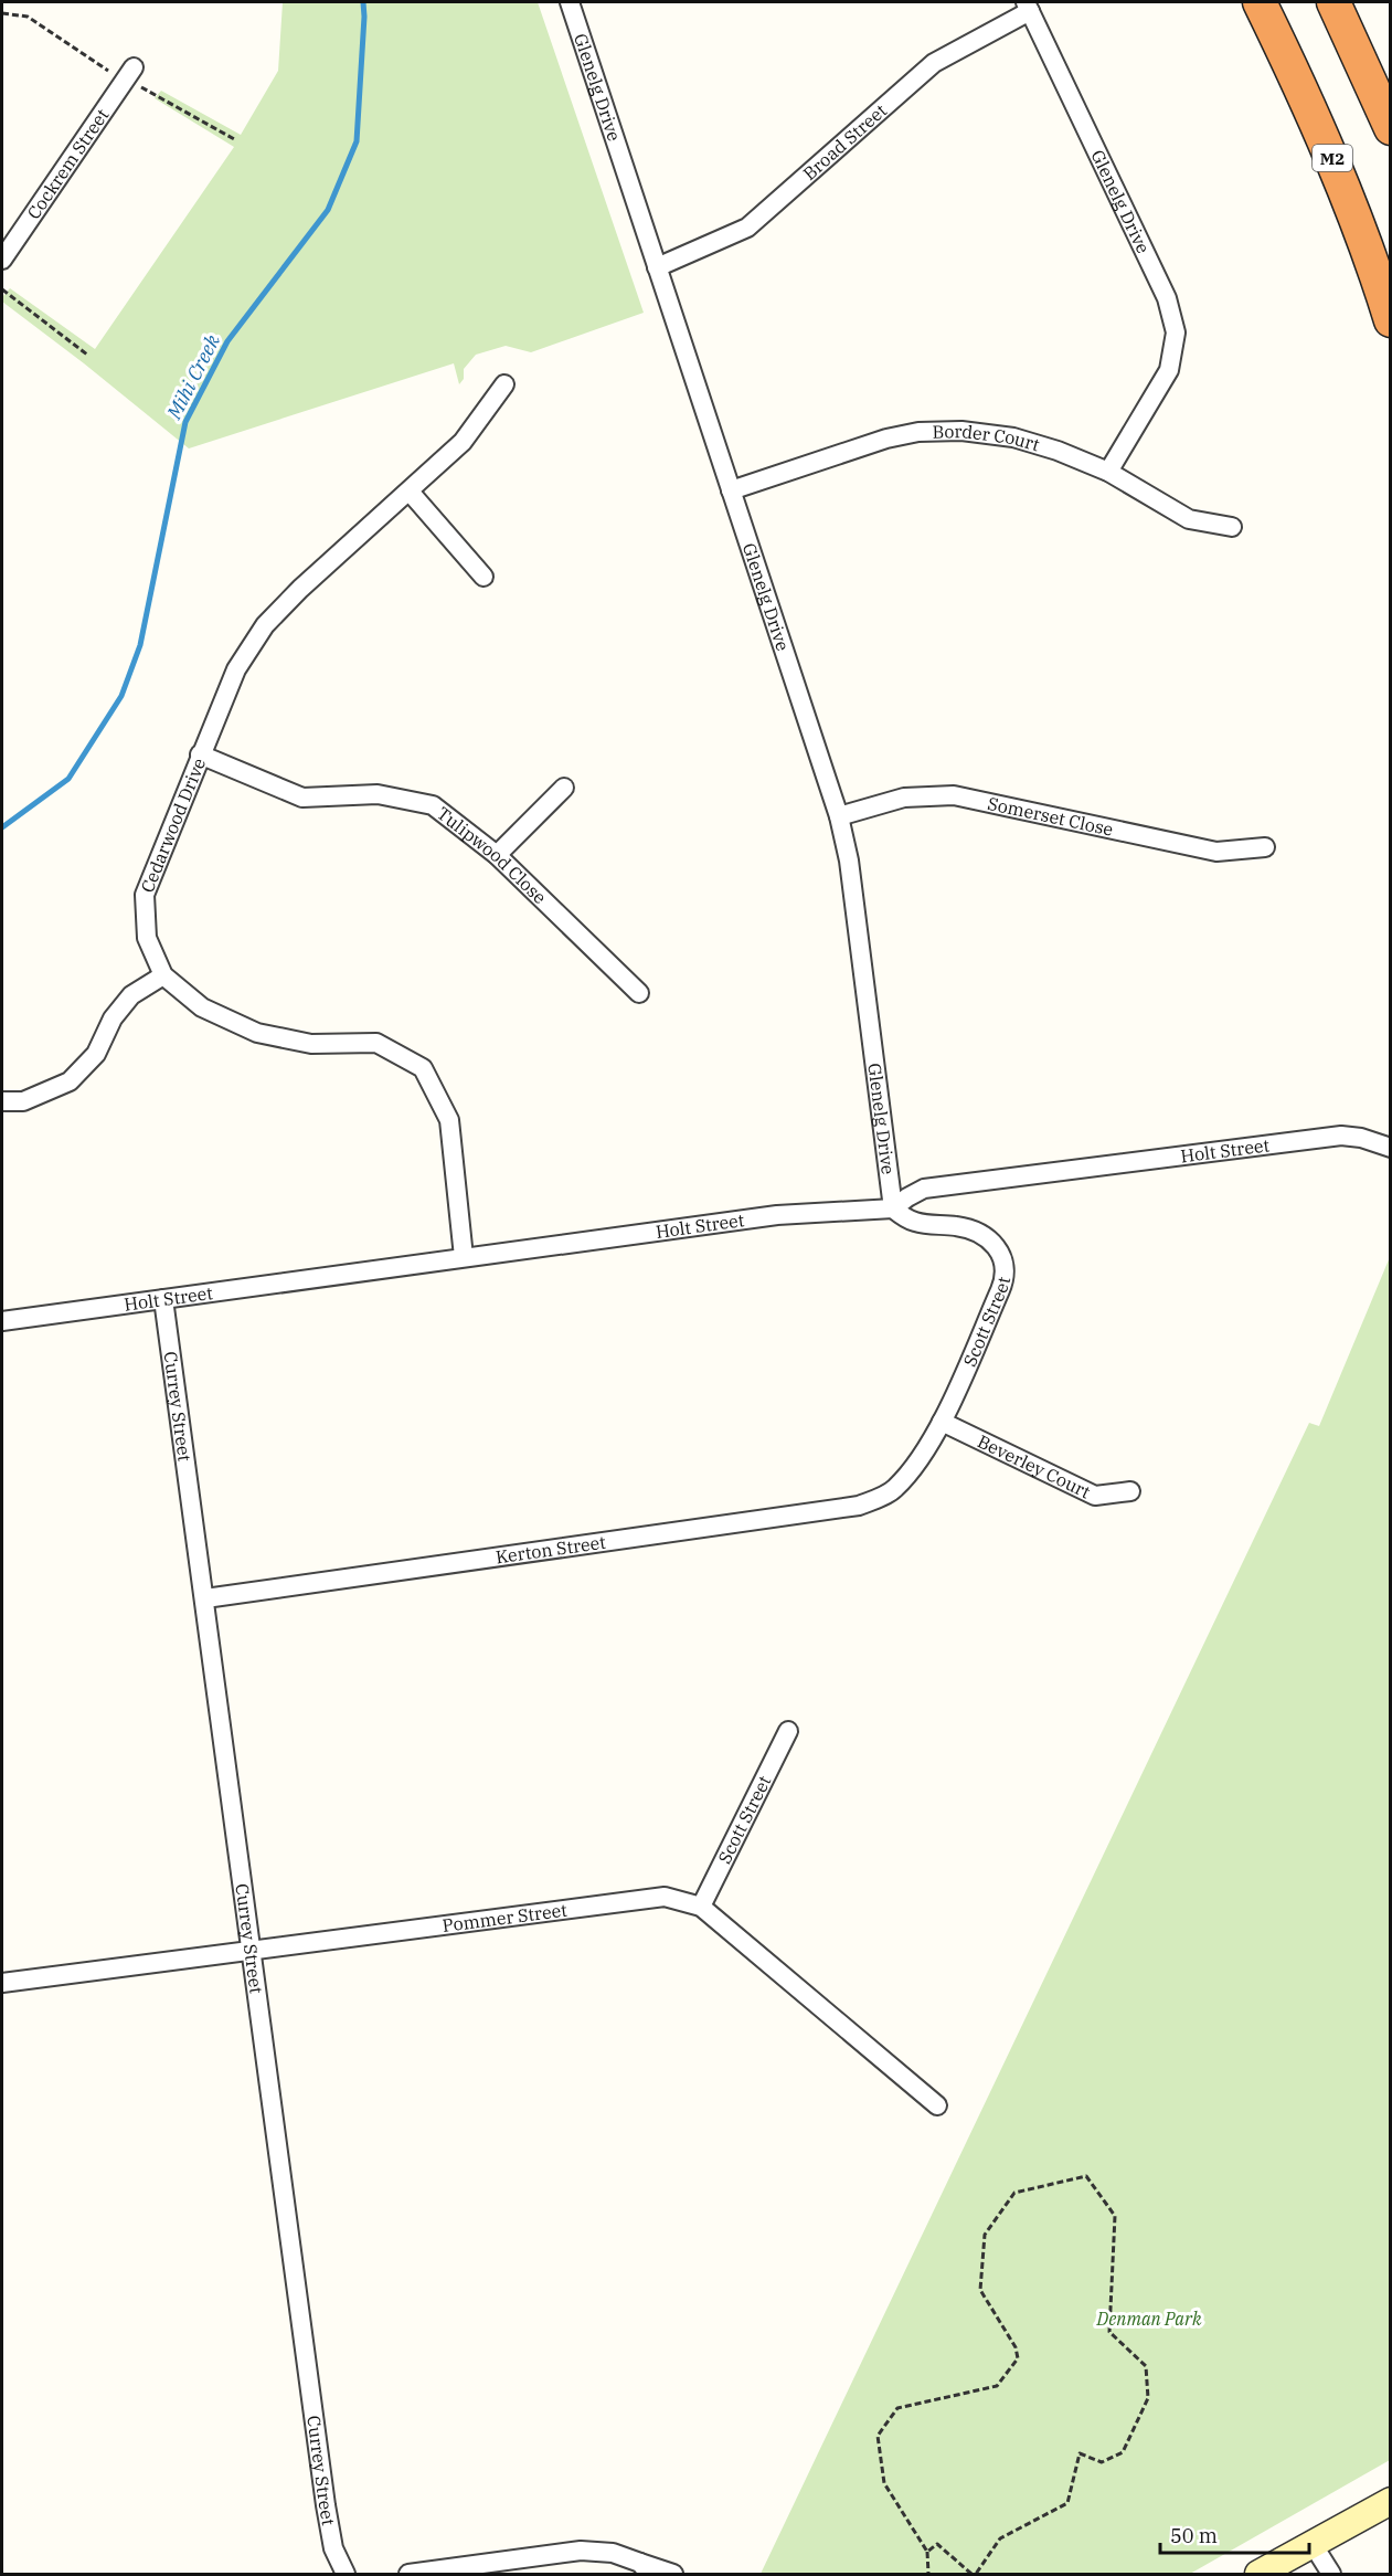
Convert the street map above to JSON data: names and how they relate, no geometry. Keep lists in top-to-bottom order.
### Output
{
  "streets": {
    "highway": ["M2"],
    "street": [
      "Glenelg Drive",
      "Broad Street",
      "Cockrem Street",
      "Border Court",
      "Somerset Close",
      "Cedarwood Drive",
      "Tulipwood Close",
      "Holt Street",
      "Scott Street",
      "Currey Street",
      "Beverley Court",
      "Kerton Street",
      "Pommer Street"
    ]
  },
  "crossings": [
    ["Glenelg Drive", "Broad Street"],
    ["Glenelg Drive", "Border Court"],
    ["Glenelg Drive", "Somerset Close"],
    ["Glenelg Drive", "Holt Street"],
    ["Glenelg Drive", "Scott Street"],
    ["Cedarwood Drive", "Tulipwood Close"],
    ["Cedarwood Drive", "Holt Street"],
    ["Holt Street", "Scott Street"],
    ["Holt Street", "Currey Street"],
    ["Scott Street", "Beverley Court"],
    ["Scott Street", "Kerton Street"],
    ["Scott Street", "Pommer Street"],
    ["Currey Street", "Kerton Street"],
    ["Currey Street", "Pommer Street"]
  ],
  "water": ["Mihi Creek"],
  "parks": ["Denman Park"],
  "scale_bar": "50 m"
}
